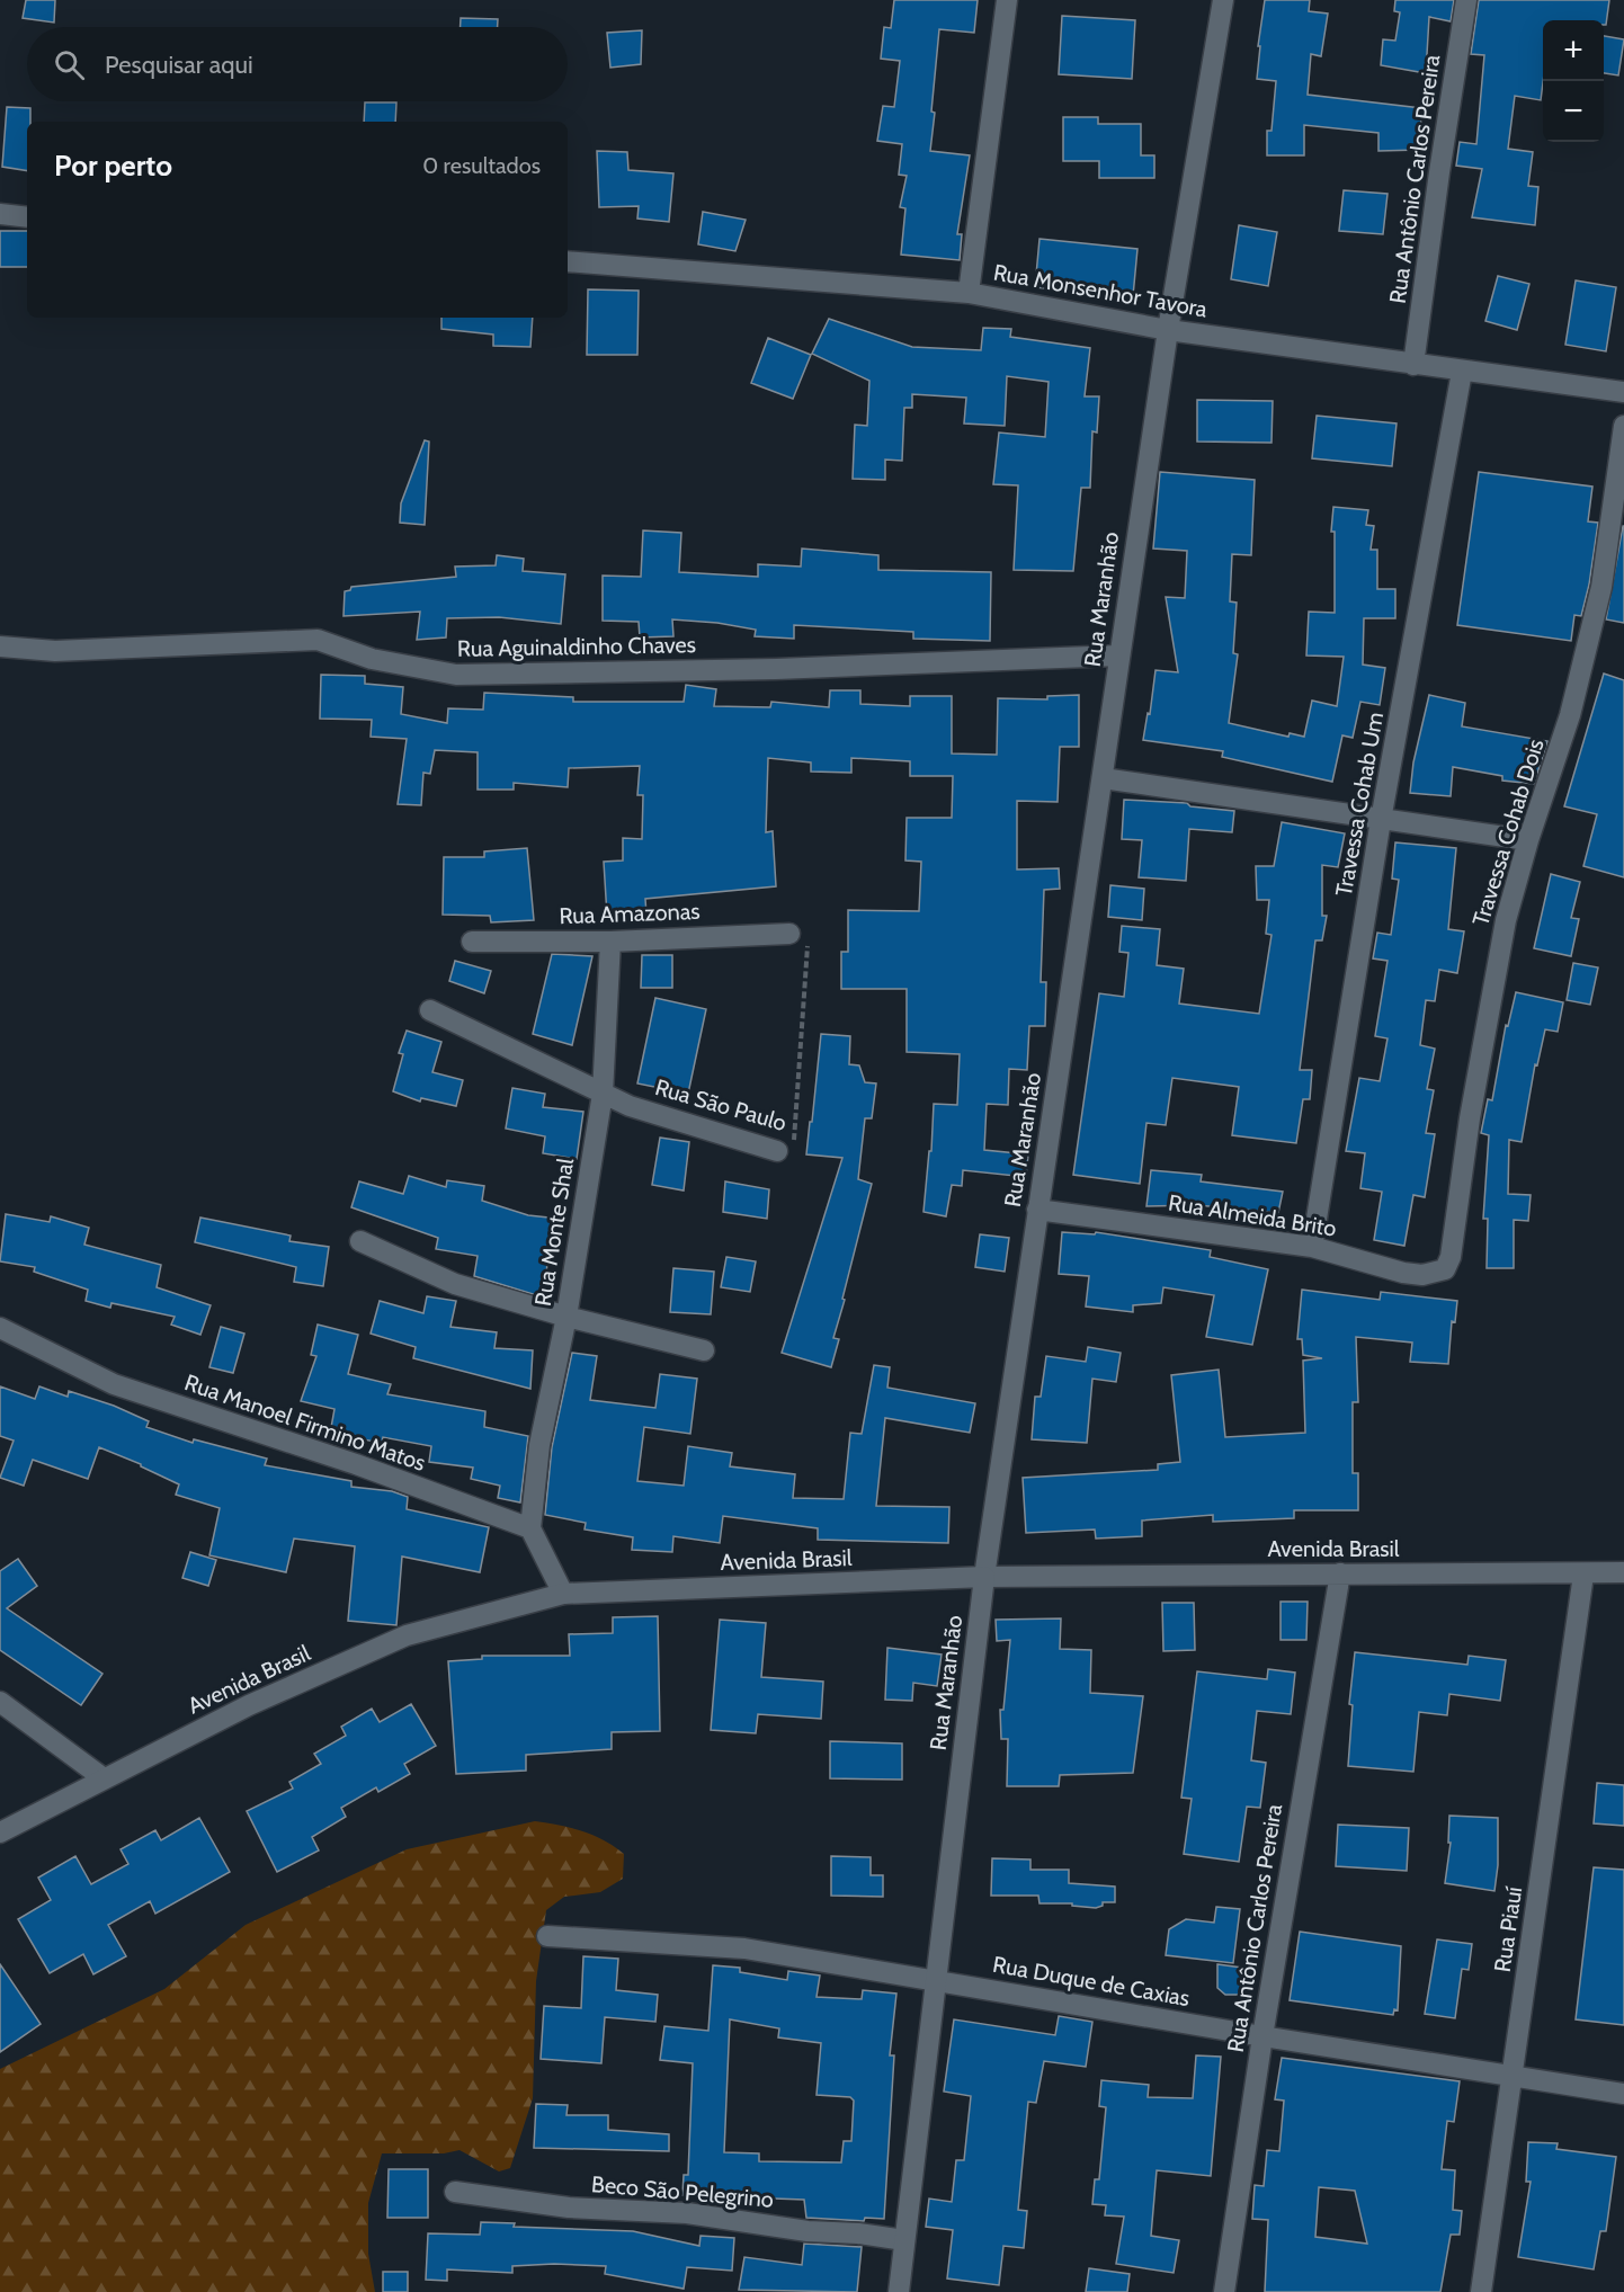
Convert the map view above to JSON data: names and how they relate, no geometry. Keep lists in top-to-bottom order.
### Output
{
  "streets": {
    "street": [
      "Rua Antônio Carlos Pereira",
      "Rua Monsenhor Tavora",
      "Rua Maranhão",
      "Rua Aguinaldinho Chaves",
      "Travessa Cohab Um",
      "Travessa Cohab Dois",
      "Rua Amazonas",
      "Rua São Paulo",
      "Rua Almeida Brito",
      "Rua Monte Shal",
      "Rua Manoel Firmino Matos",
      "Avenida Brasil",
      "Rua Piauí",
      "Rua Duque de Caxias",
      "Beco São Pelegrino"
    ]
  },
  "crossings": [
    ["Rua Antônio Carlos Pereira", "Rua Monsenhor Tavora"],
    ["Rua Antônio Carlos Pereira", "Avenida Brasil"],
    ["Rua Antônio Carlos Pereira", "Rua Duque de Caxias"],
    ["Rua Monsenhor Tavora", "Rua Maranhão"],
    ["Rua Monsenhor Tavora", "Travessa Cohab Um"],
    ["Rua Maranhão", "Rua Aguinaldinho Chaves"],
    ["Rua Maranhão", "Rua Almeida Brito"],
    ["Rua Maranhão", "Avenida Brasil"],
    ["Rua Maranhão", "Rua Duque de Caxias"],
    ["Rua Maranhão", "Beco São Pelegrino"],
    ["Travessa Cohab Um", "Rua Almeida Brito"],
    ["Travessa Cohab Dois", "Rua Almeida Brito"],
    ["Rua Amazonas", "Rua São Paulo"],
    ["Rua Amazonas", "Rua Monte Shal"],
    ["Rua São Paulo", "Rua Monte Shal"],
    ["Rua Monte Shal", "Rua Manoel Firmino Matos"],
    ["Avenida Brasil", "Rua Piauí"],
    ["Rua Piauí", "Rua Duque de Caxias"]
  ],
  "page": {
    "map_buttons": ["+", "−"],
    "search": "Pesquisar aqui",
    "heading": ["Por perto", "0 resultados"]
  }
}
